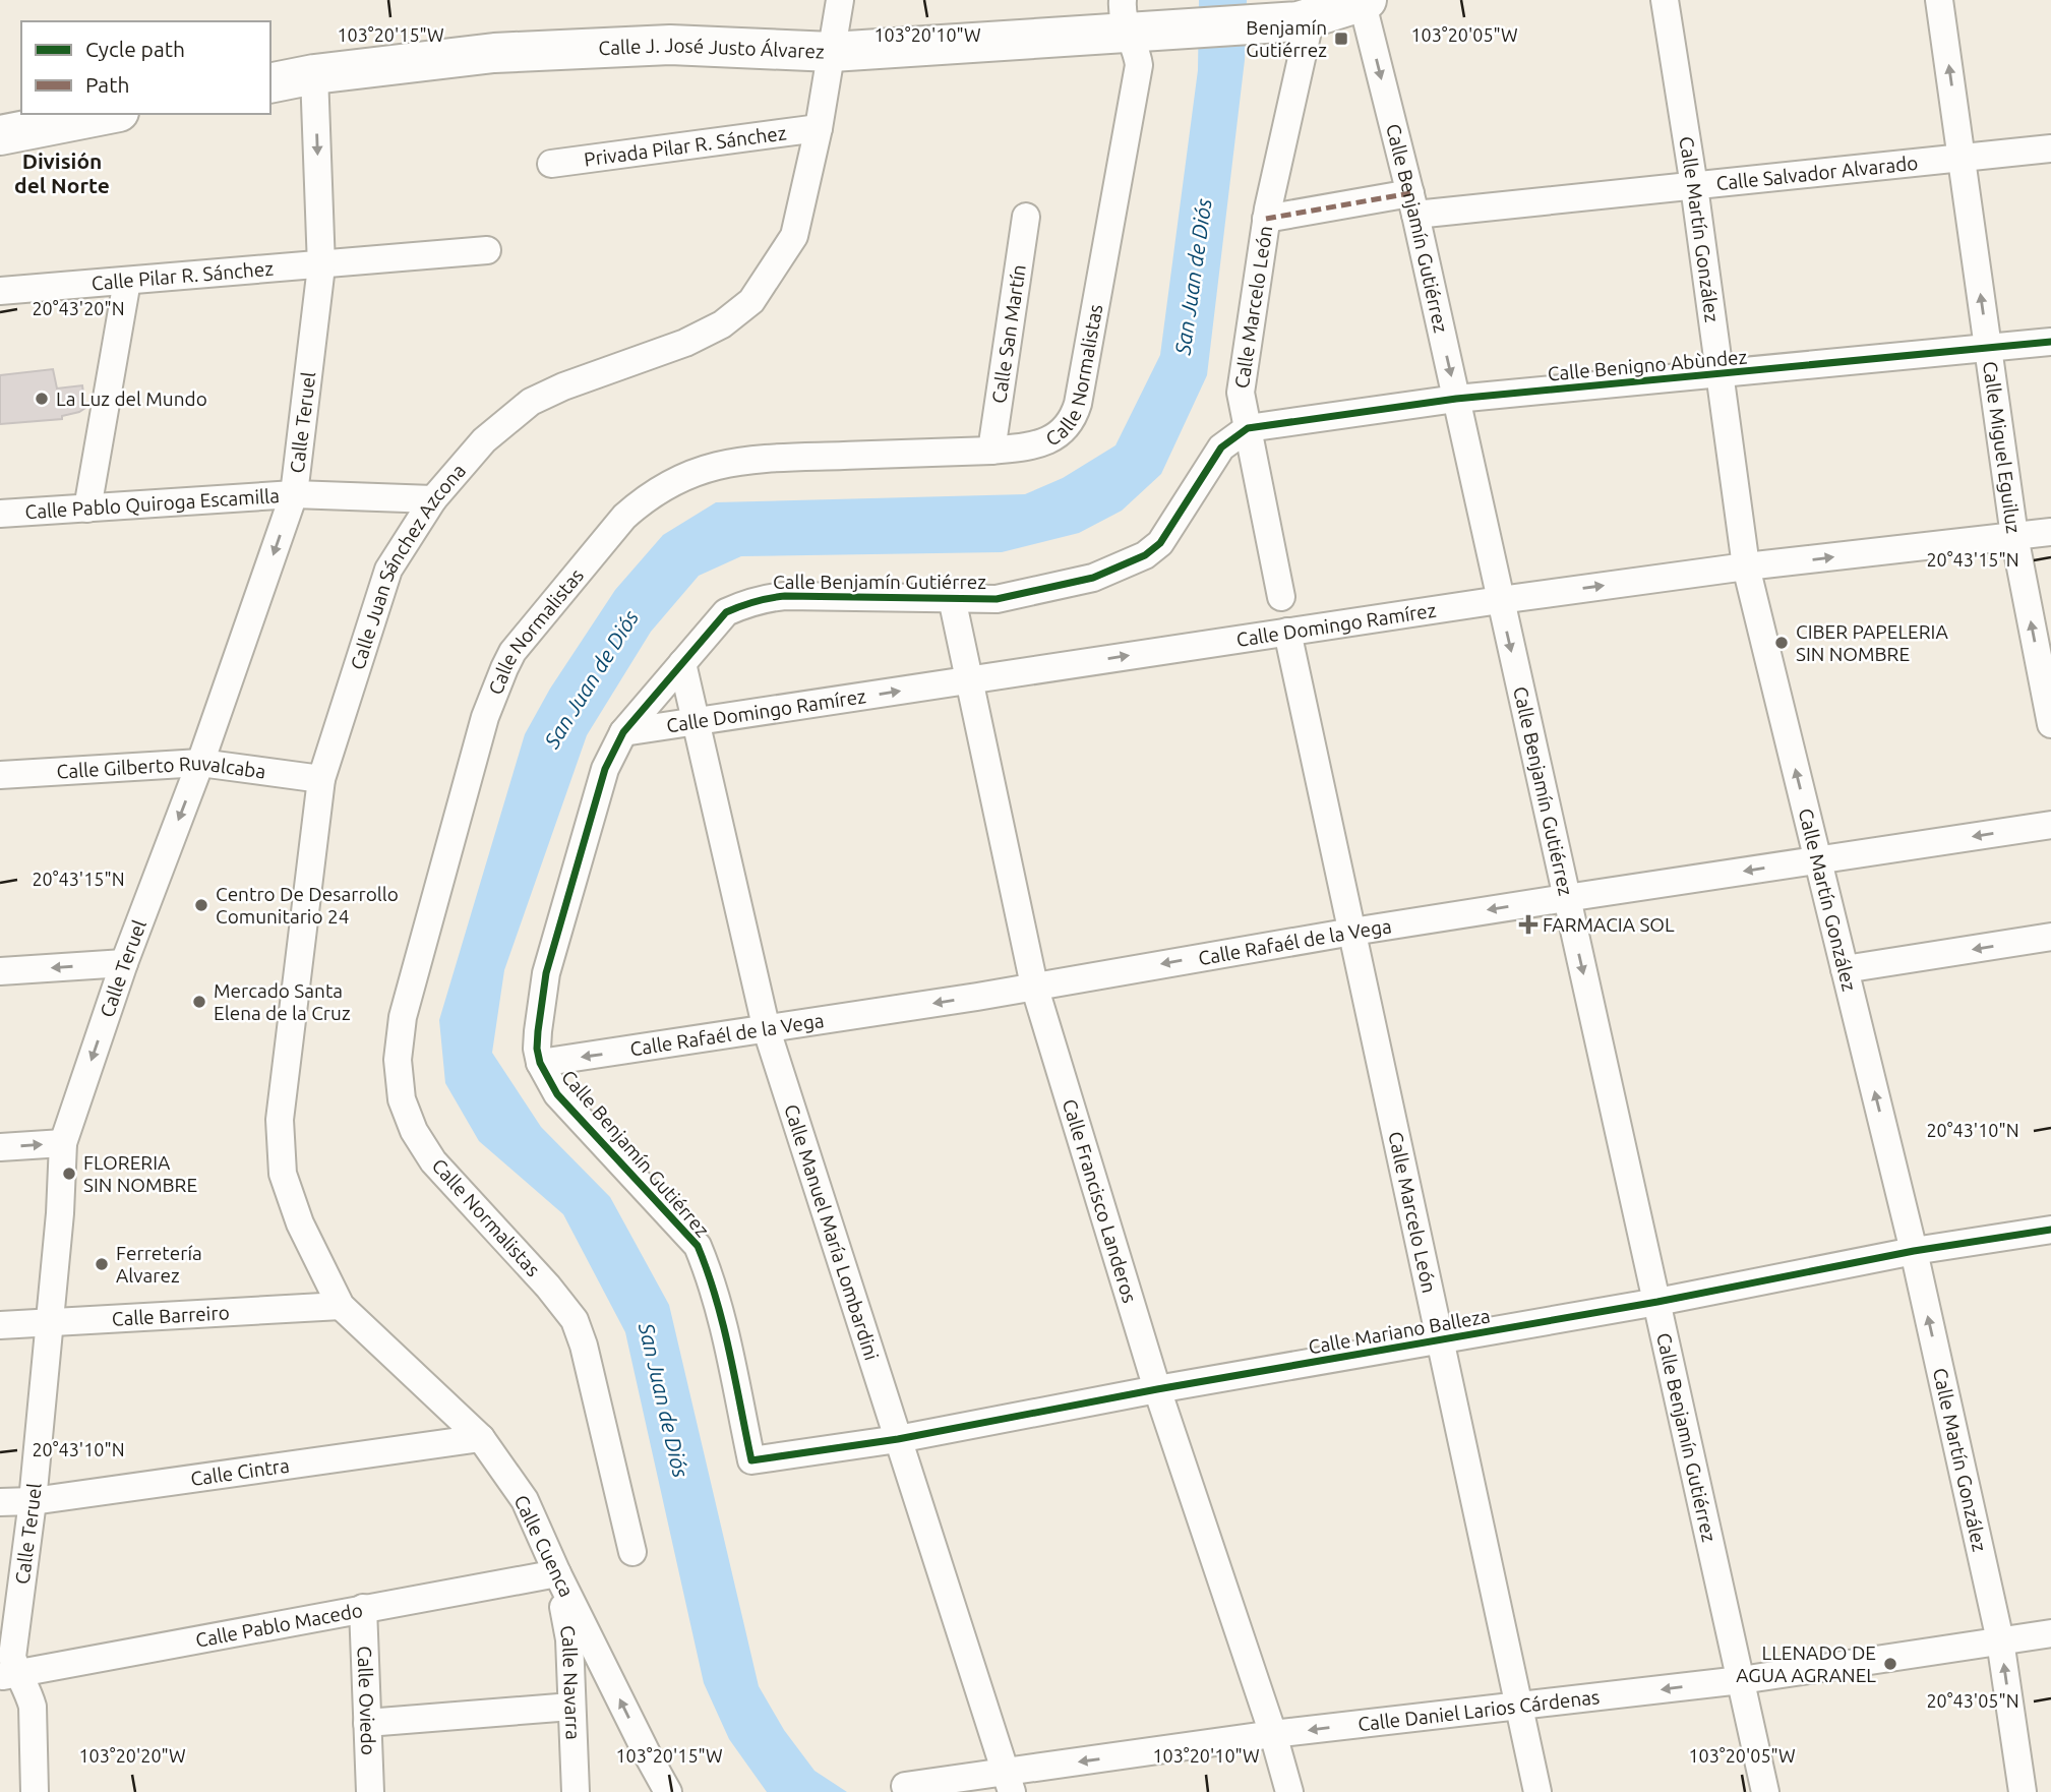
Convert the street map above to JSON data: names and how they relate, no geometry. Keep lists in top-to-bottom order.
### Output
{
  "streets": {
    "street": [
      "Calle J. José Justo Álvarez",
      "Privada Pilar R. Sánchez",
      "Calle Salvador Alvarado",
      "Calle Benjamín Gutiérrez",
      "Calle Martín González",
      "Calle Pilar R. Sánchez",
      "Calle Marcelo León",
      "Calle San Martín",
      "Calle Benigno Abùndez",
      "Calle Normalistas",
      "Calle Teruel",
      "Calle Miguel Eguiluz",
      "Calle Pablo Quiroga Escamilla",
      "Calle Juan Sánchez Azcona",
      "Calle Domingo Ramírez",
      "Calle Gilberto Ruvalcaba",
      "Calle Rafaél de la Vega",
      "Calle Francisco Landeros",
      "Calle Manuel María Lombardini",
      "Calle Barreiro",
      "Calle Mariano Balleza",
      "Calle Cintra",
      "Calle Cuenca",
      "Calle Pablo Macedo",
      "Calle Navarra",
      "Calle Oviedo",
      "Calle Daniel Larios Cárdenas"
    ]
  },
  "crossings": [
    ["Calle J. José Justo Álvarez", "Calle Benjamín Gutiérrez"],
    ["Calle J. José Justo Álvarez", "Calle Marcelo León"],
    ["Calle J. José Justo Álvarez", "Calle Normalistas"],
    ["Calle J. José Justo Álvarez", "Calle Teruel"],
    ["Calle J. José Justo Álvarez", "Calle Juan Sánchez Azcona"],
    ["Privada Pilar R. Sánchez", "Calle Juan Sánchez Azcona"],
    ["Calle Salvador Alvarado", "Calle Benjamín Gutiérrez"],
    ["Calle Salvador Alvarado", "Calle Martín González"],
    ["Calle Salvador Alvarado", "Calle Marcelo León"],
    ["Calle Salvador Alvarado", "Calle Miguel Eguiluz"],
    ["Calle Benjamín Gutiérrez", "Calle Marcelo León"],
    ["Calle Benjamín Gutiérrez", "Calle Benigno Abùndez"],
    ["Calle Benjamín Gutiérrez", "Calle Domingo Ramírez"],
    ["Calle Benjamín Gutiérrez", "Calle Rafaél de la Vega"],
    ["Calle Benjamín Gutiérrez", "Calle Francisco Landeros"],
    ["Calle Benjamín Gutiérrez", "Calle Manuel María Lombardini"],
    ["Calle Benjamín Gutiérrez", "Calle Mariano Balleza"],
    ["Calle Benjamín Gutiérrez", "Calle Daniel Larios Cárdenas"],
    ["Calle Martín González", "Calle Benigno Abùndez"],
    ["Calle Martín González", "Calle Domingo Ramírez"],
    ["Calle Martín González", "Calle Rafaél de la Vega"],
    ["Calle Martín González", "Calle Mariano Balleza"],
    ["Calle Martín González", "Calle Daniel Larios Cárdenas"],
    ["Calle Pilar R. Sánchez", "Calle Teruel"],
    ["Calle Marcelo León", "Calle Benigno Abùndez"],
    ["Calle Marcelo León", "Calle Domingo Ramírez"],
    ["Calle Marcelo León", "Calle Rafaél de la Vega"],
    ["Calle Marcelo León", "Calle Mariano Balleza"],
    ["Calle Marcelo León", "Calle Daniel Larios Cárdenas"],
    ["Calle San Martín", "Calle Normalistas"],
    ["Calle Benigno Abùndez", "Calle Miguel Eguiluz"],
    ["Calle Teruel", "Calle Pablo Quiroga Escamilla"],
    ["Calle Teruel", "Calle Gilberto Ruvalcaba"],
    ["Calle Teruel", "Calle Barreiro"],
    ["Calle Teruel", "Calle Cintra"],
    ["Calle Teruel", "Calle Pablo Macedo"],
    ["Calle Miguel Eguiluz", "Calle Domingo Ramírez"],
    ["Calle Pablo Quiroga Escamilla", "Calle Juan Sánchez Azcona"],
    ["Calle Juan Sánchez Azcona", "Calle Gilberto Ruvalcaba"],
    ["Calle Juan Sánchez Azcona", "Calle Barreiro"],
    ["Calle Juan Sánchez Azcona", "Calle Cuenca"],
    ["Calle Domingo Ramírez", "Calle Francisco Landeros"],
    ["Calle Domingo Ramírez", "Calle Manuel María Lombardini"],
    ["Calle Rafaél de la Vega", "Calle Francisco Landeros"],
    ["Calle Rafaél de la Vega", "Calle Manuel María Lombardini"],
    ["Calle Francisco Landeros", "Calle Mariano Balleza"],
    ["Calle Francisco Landeros", "Calle Daniel Larios Cárdenas"],
    ["Calle Manuel María Lombardini", "Calle Mariano Balleza"],
    ["Calle Manuel María Lombardini", "Calle Daniel Larios Cárdenas"],
    ["Calle Barreiro", "Calle Cuenca"],
    ["Calle Cintra", "Calle Cuenca"],
    ["Calle Cuenca", "Calle Pablo Macedo"],
    ["Calle Cuenca", "Calle Navarra"],
    ["Calle Pablo Macedo", "Calle Navarra"],
    ["Calle Pablo Macedo", "Calle Oviedo"]
  ],
  "one_way": [
    "Calle Martín González",
    "Calle Teruel",
    "Calle Miguel Eguiluz",
    "Calle Domingo Ramírez",
    "Calle Rafaél de la Vega",
    "Calle Cuenca",
    "Calle Daniel Larios Cárdenas"
  ],
  "districts": ["División del Norte"],
  "water": ["San Juan de Diós"],
  "places": {
    "transit": ["Benjamín Gutiérrez"],
    "other": [
      "La Luz del Mundo",
      "CIBER PAPELERIA SIN NOMBRE",
      "Centro De Desarrollo Comunitario 24",
      "Mercado Santa Elena de la Cruz",
      "FLORERIA SIN NOMBRE",
      "Ferretería Alvarez",
      "LLENADO DE AGUA AGRANEL"
    ],
    "health": ["FARMACIA SOL"]
  },
  "legend": ["Cycle path", "Path"],
  "coordinates": [
    "103°20'15\"W",
    "103°20'10\"W",
    "103°20'05\"W",
    "20°43'20\"N",
    "20°43'15\"N",
    "20°43'10\"N",
    "20°43'05\"N",
    "103°20'20\"W"
  ]
}
